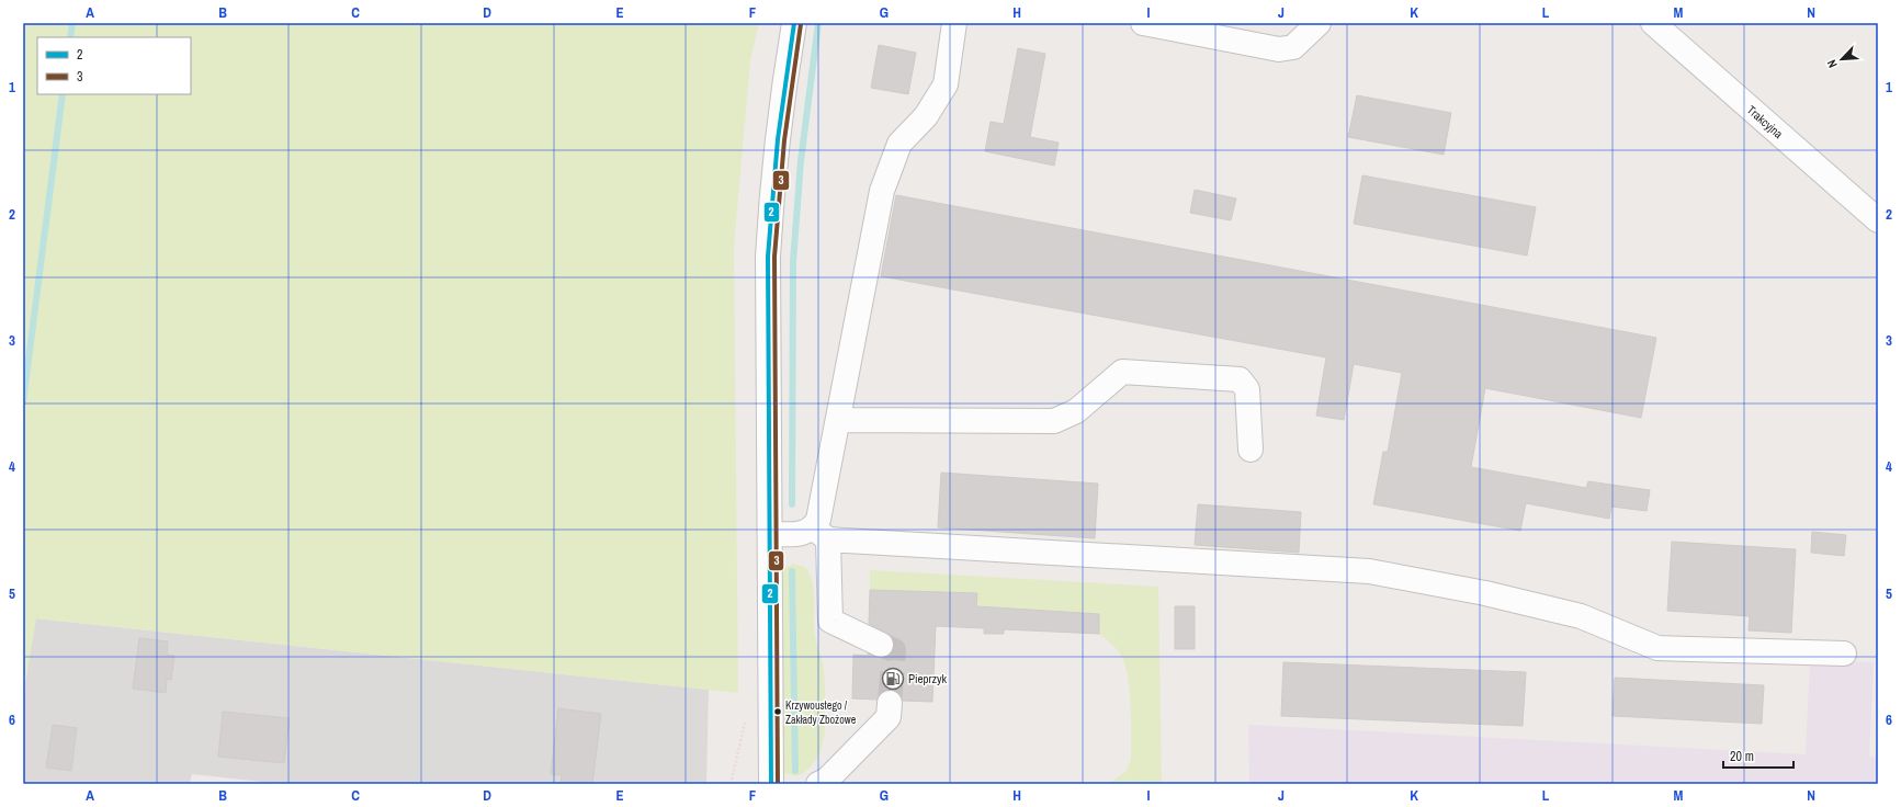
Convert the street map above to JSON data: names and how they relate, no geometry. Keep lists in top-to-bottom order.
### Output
{
  "streets": {
    "street": ["Trakcyjna"]
  },
  "places": {
    "fuel station": ["Pieprzyk"],
    "other": ["Krzywoustego / Zakłady Zbożowe"]
  },
  "lines": ["transit line 2", "transit line 3"],
  "legend": ["2", "3"],
  "scale_bar": "20 m",
  "north": "bottom left",
  "grid": {
    "columns": [
      "A",
      "B",
      "C",
      "D",
      "E",
      "F",
      "G",
      "H",
      "I",
      "J",
      "K",
      "L",
      "M",
      "N"
    ],
    "rows": [
      "1",
      "2",
      "3",
      "4",
      "5",
      "6"
    ]
  }
}
